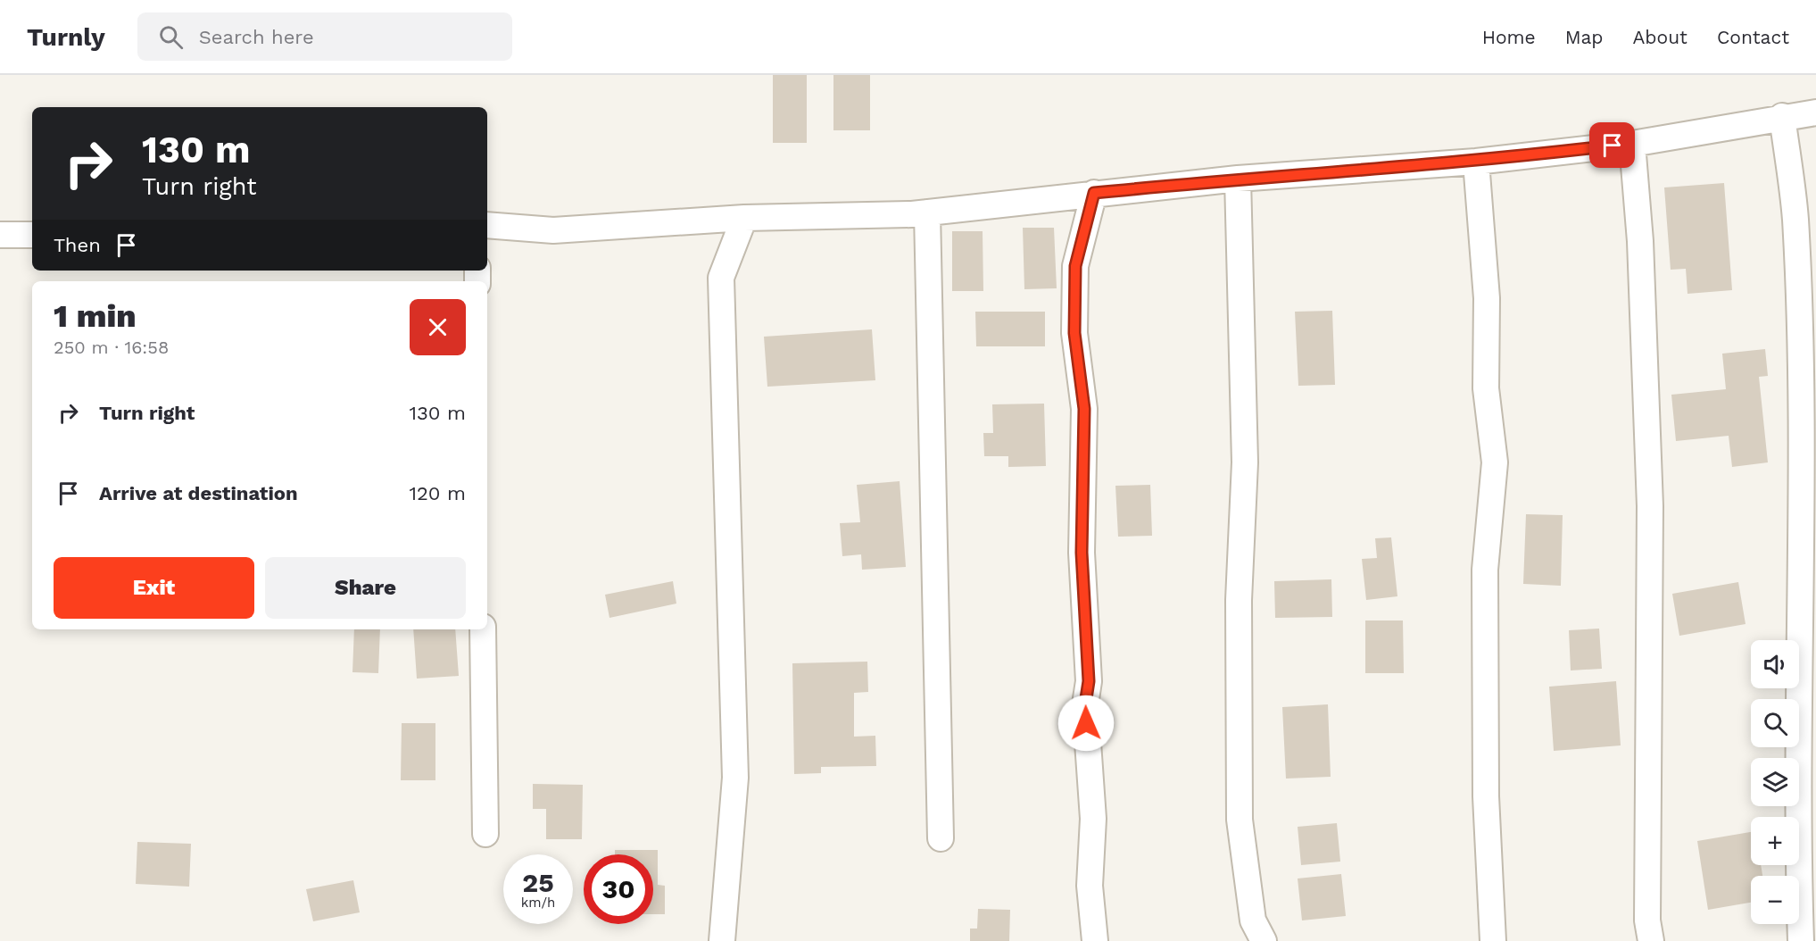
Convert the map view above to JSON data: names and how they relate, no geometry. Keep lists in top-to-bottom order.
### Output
{
  "page": {
    "header": "Turnly",
    "search": "Search here",
    "nav": [
      "Home",
      "Map",
      "About",
      "Contact"
    ],
    "turn": ["130 m", "Turn right"],
    "then": "Then",
    "heading": ["1 min", "250 m · 16:58"],
    "list": [
      {
        "name": "Turn right",
        "value": "130 m"
      },
      {
        "name": "Arrive at destination",
        "value": "120 m"
      }
    ],
    "buttons": ["Exit", "Share"],
    "map_buttons": ["+", "−"],
    "speed": "25 km/h",
    "limit": "30"
  }
}
